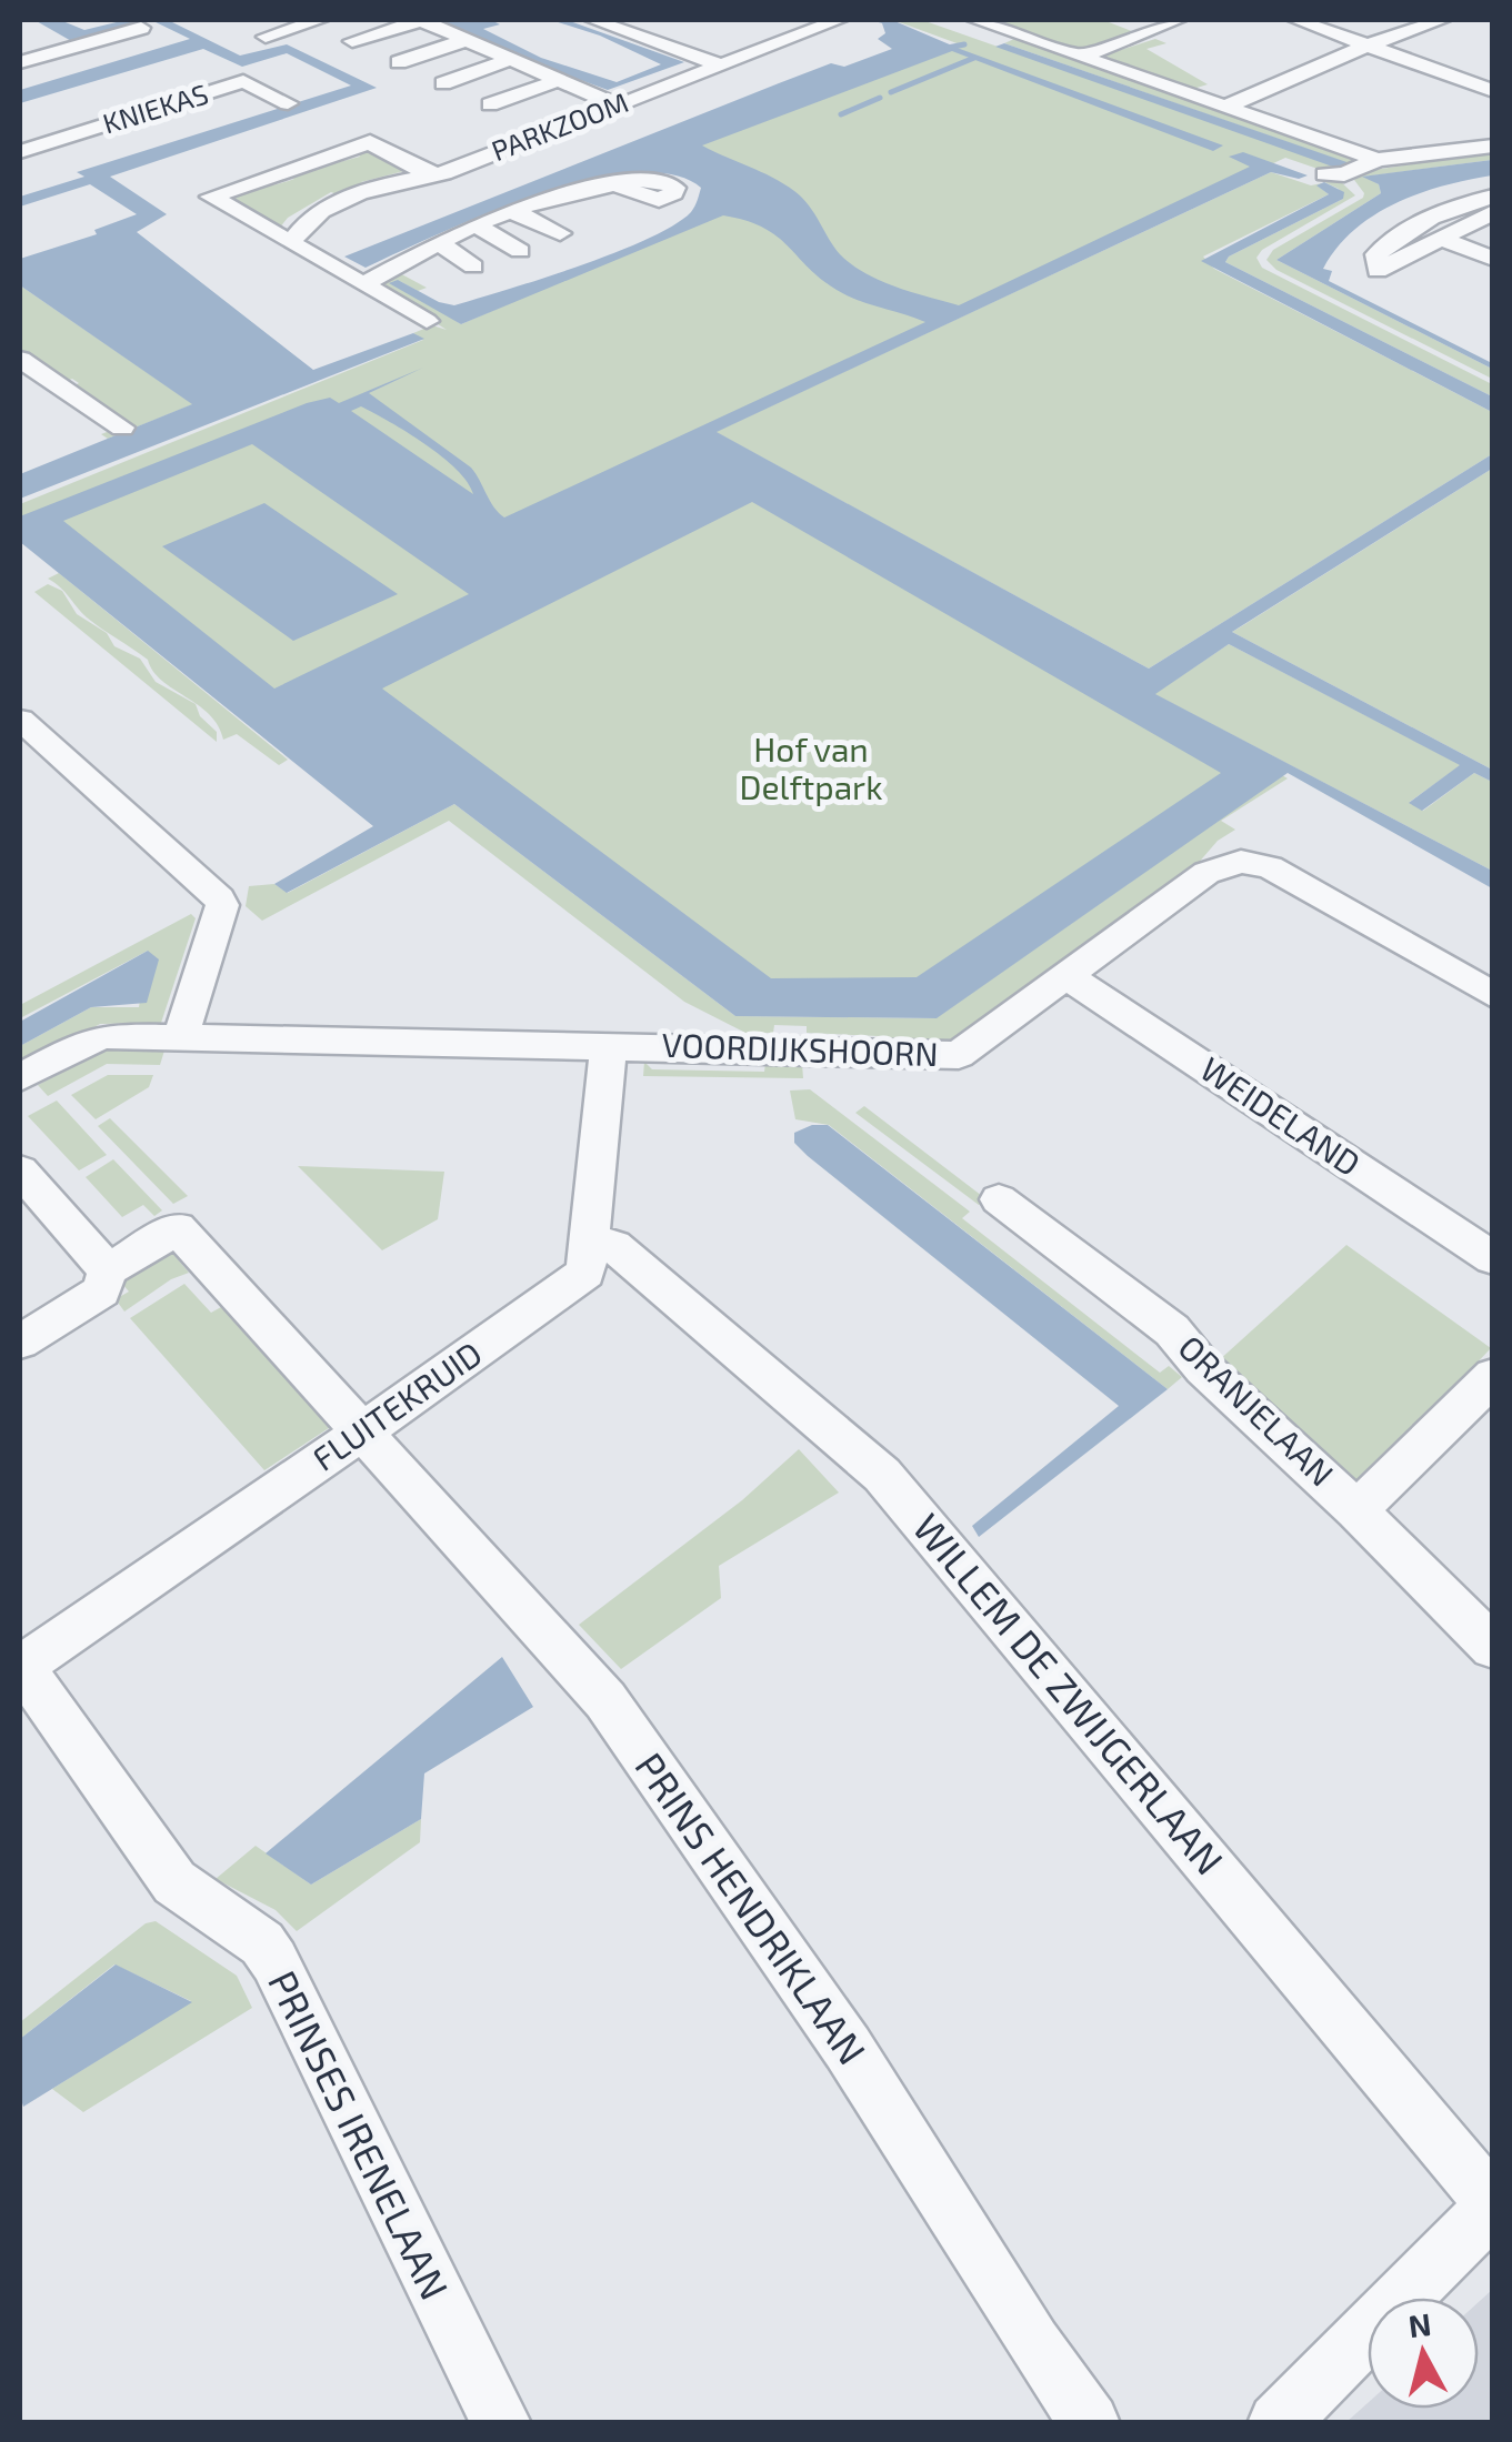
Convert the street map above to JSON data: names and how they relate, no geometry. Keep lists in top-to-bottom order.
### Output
{
  "streets": {
    "street": [
      "KNIEKAS",
      "PARKZOOM",
      "VOORDIJKSHOORN",
      "WEIDELAND",
      "FLUITEKRUID",
      "ORANJELAAN",
      "WILLEM DE ZWIJGERLAAN",
      "PRINS HENDRIKLAAN",
      "PRINSES IRENELAAN"
    ]
  },
  "crossings": [
    ["VOORDIJKSHOORN", "WEIDELAND"],
    ["VOORDIJKSHOORN", "FLUITEKRUID"],
    ["FLUITEKRUID", "WILLEM DE ZWIJGERLAAN"],
    ["FLUITEKRUID", "PRINS HENDRIKLAAN"],
    ["FLUITEKRUID", "PRINSES IRENELAAN"]
  ],
  "parks": ["Hof van Delftpark"],
  "north": "top"
}
